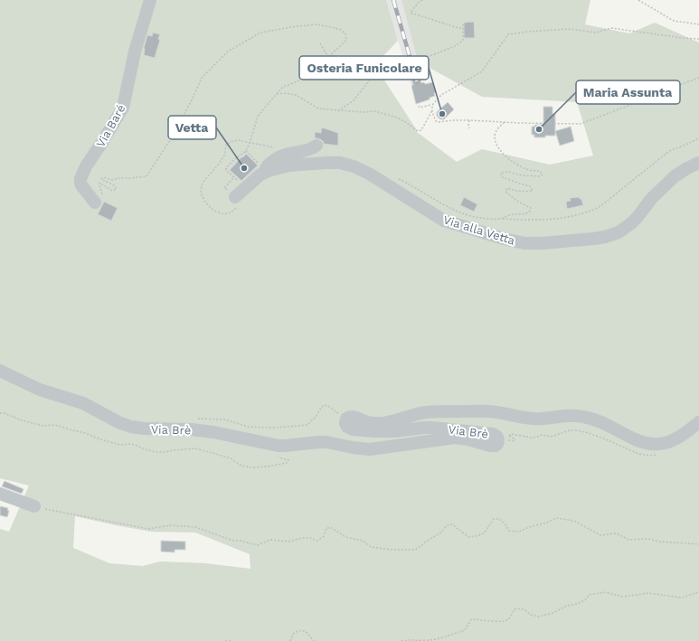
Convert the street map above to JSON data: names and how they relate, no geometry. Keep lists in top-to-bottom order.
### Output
{
  "streets": {
    "street": ["Via Baré", "Via alla Vetta", "Via Brè"]
  },
  "places": ["Osteria Funicolare", "Maria Assunta", "Vetta"]
}
